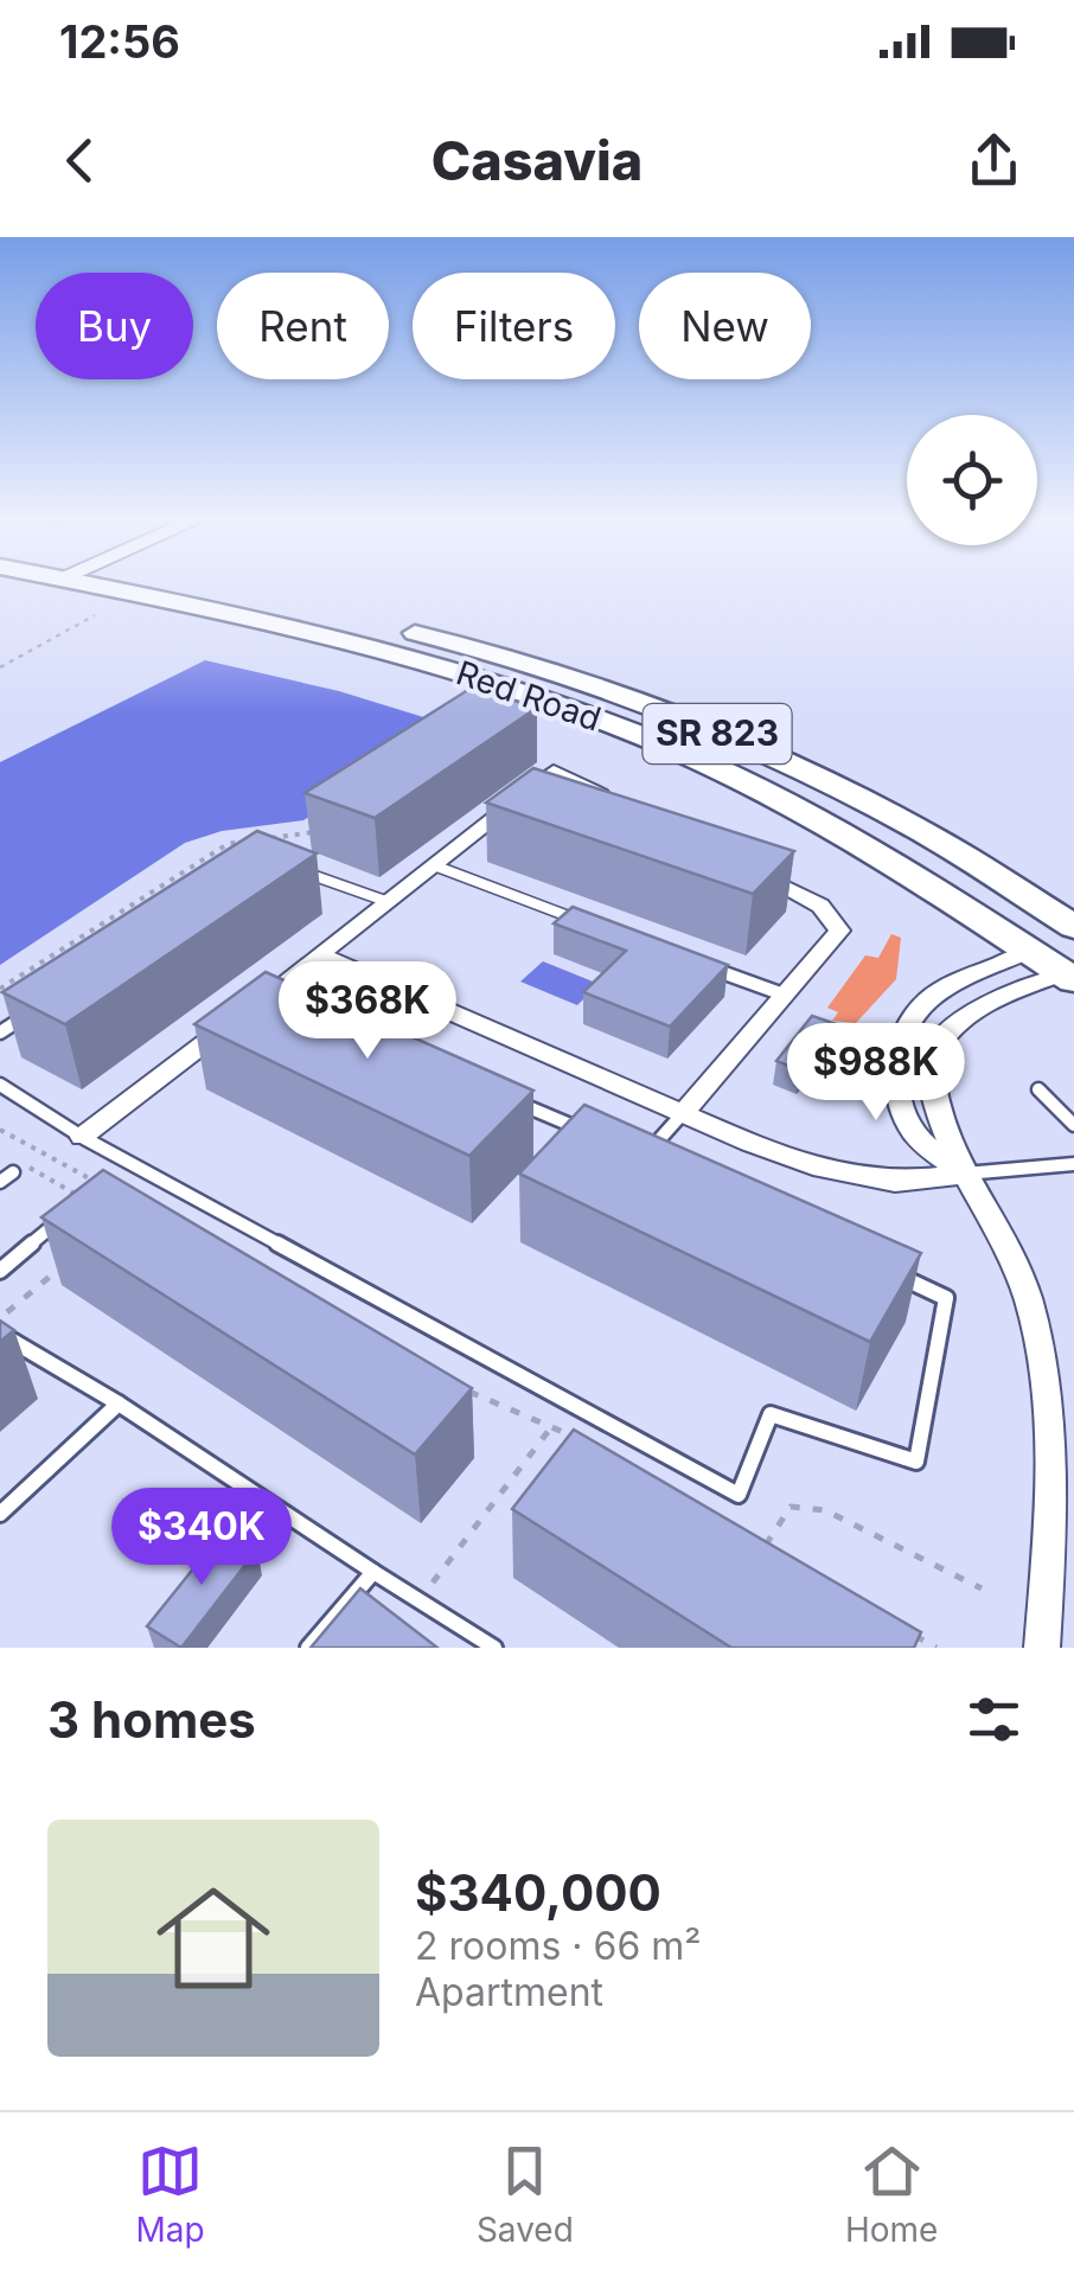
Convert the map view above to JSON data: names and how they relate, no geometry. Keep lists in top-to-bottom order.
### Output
{
  "streets": {
    "highway": ["Red Road", "SR 823"]
  },
  "page": {
    "status": "12:56",
    "header": "Casavia",
    "chip": [
      "Buy",
      "Rent",
      "Filters",
      "New"
    ],
    "price": ["$368K", "$988K", "$340K"],
    "heading": "3 homes",
    "list": [
      {
        "name": "$340,000",
        "note": "2 rooms · 66 m² · Apartment"
      }
    ],
    "tabs": ["Map", "Saved", "Home"]
  }
}
